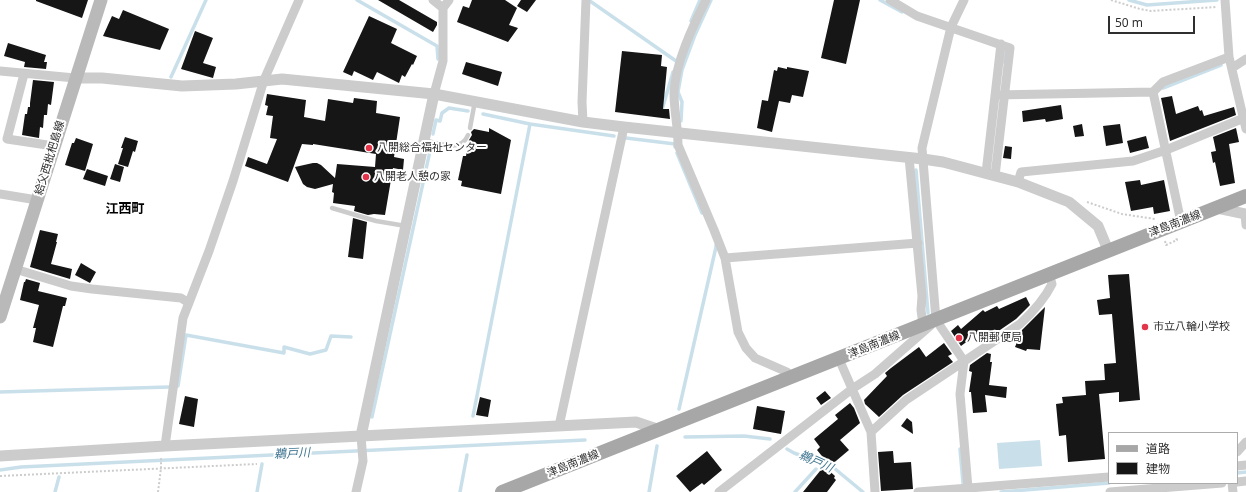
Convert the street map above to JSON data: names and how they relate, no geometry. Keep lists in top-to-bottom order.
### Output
{
  "streets": {
    "main road": ["給父西枇杷島線", "津島南濃線"]
  },
  "districts": ["江西町"],
  "water": ["鵜戸川"],
  "places": [
    "八開総合福祉センター",
    "八開老人憩の家",
    "市立八輪小学校",
    "八開郵便局"
  ],
  "legend": ["道路", "建物"],
  "scale_bar": "50 m"
}
